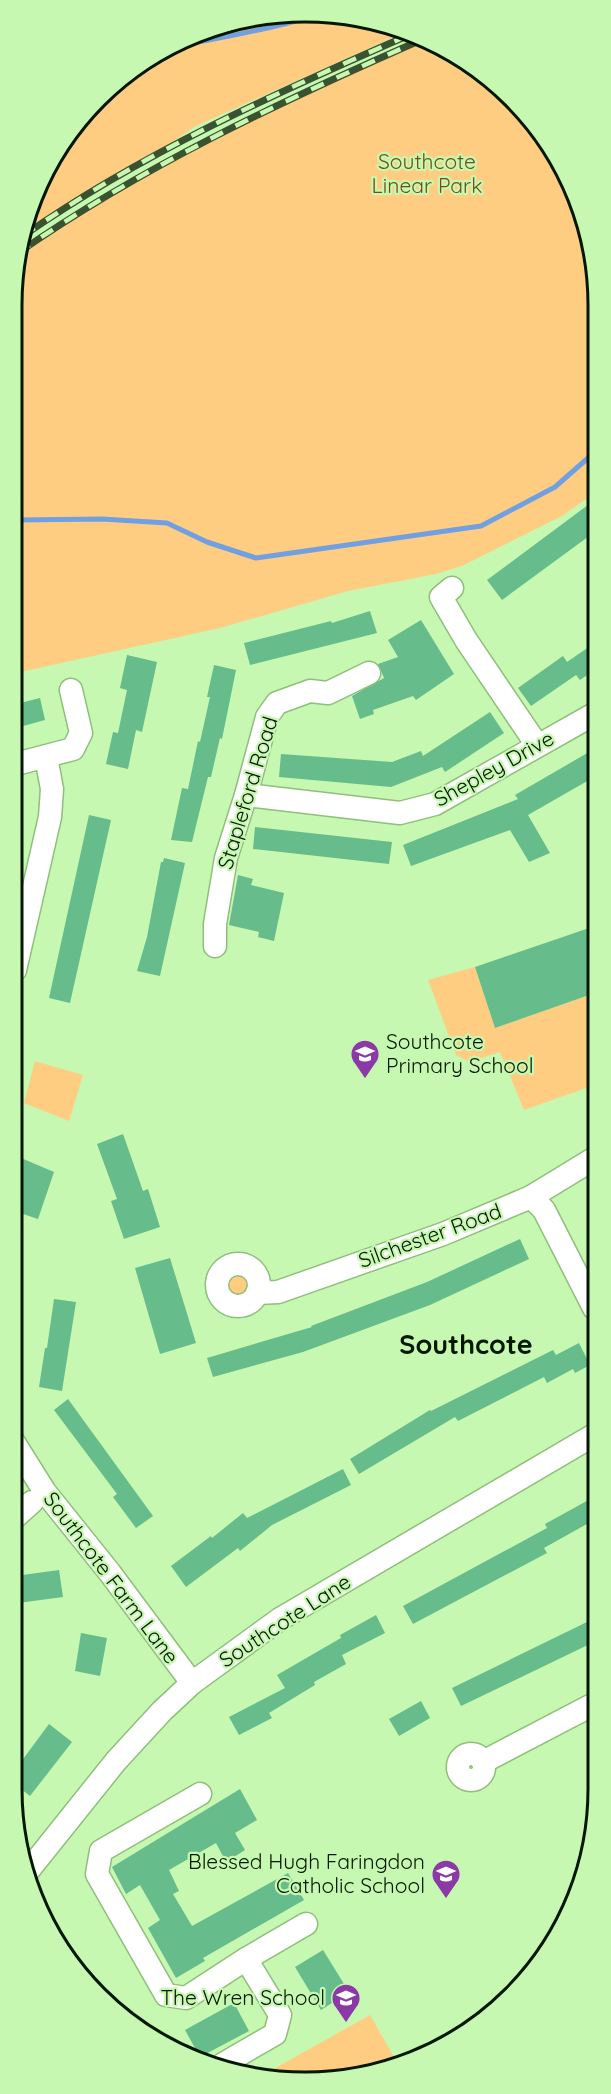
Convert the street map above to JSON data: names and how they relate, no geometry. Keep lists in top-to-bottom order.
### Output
{
  "streets": {
    "street": [
      "Shepley Drive",
      "Stapleford Road",
      "Silchester Road",
      "Southcote Farm Lane",
      "Southcote Lane"
    ]
  },
  "crossings": [
    ["Shepley Drive", "Stapleford Road"],
    ["Southcote Farm Lane", "Southcote Lane"]
  ],
  "districts": ["Southcote"],
  "parks": ["Southcote Linear Park"],
  "places": {
    "school or university": ["Southcote Primary School", "Blessed Hugh Faringdon Catholic School", "The Wren School"]
  }
}
